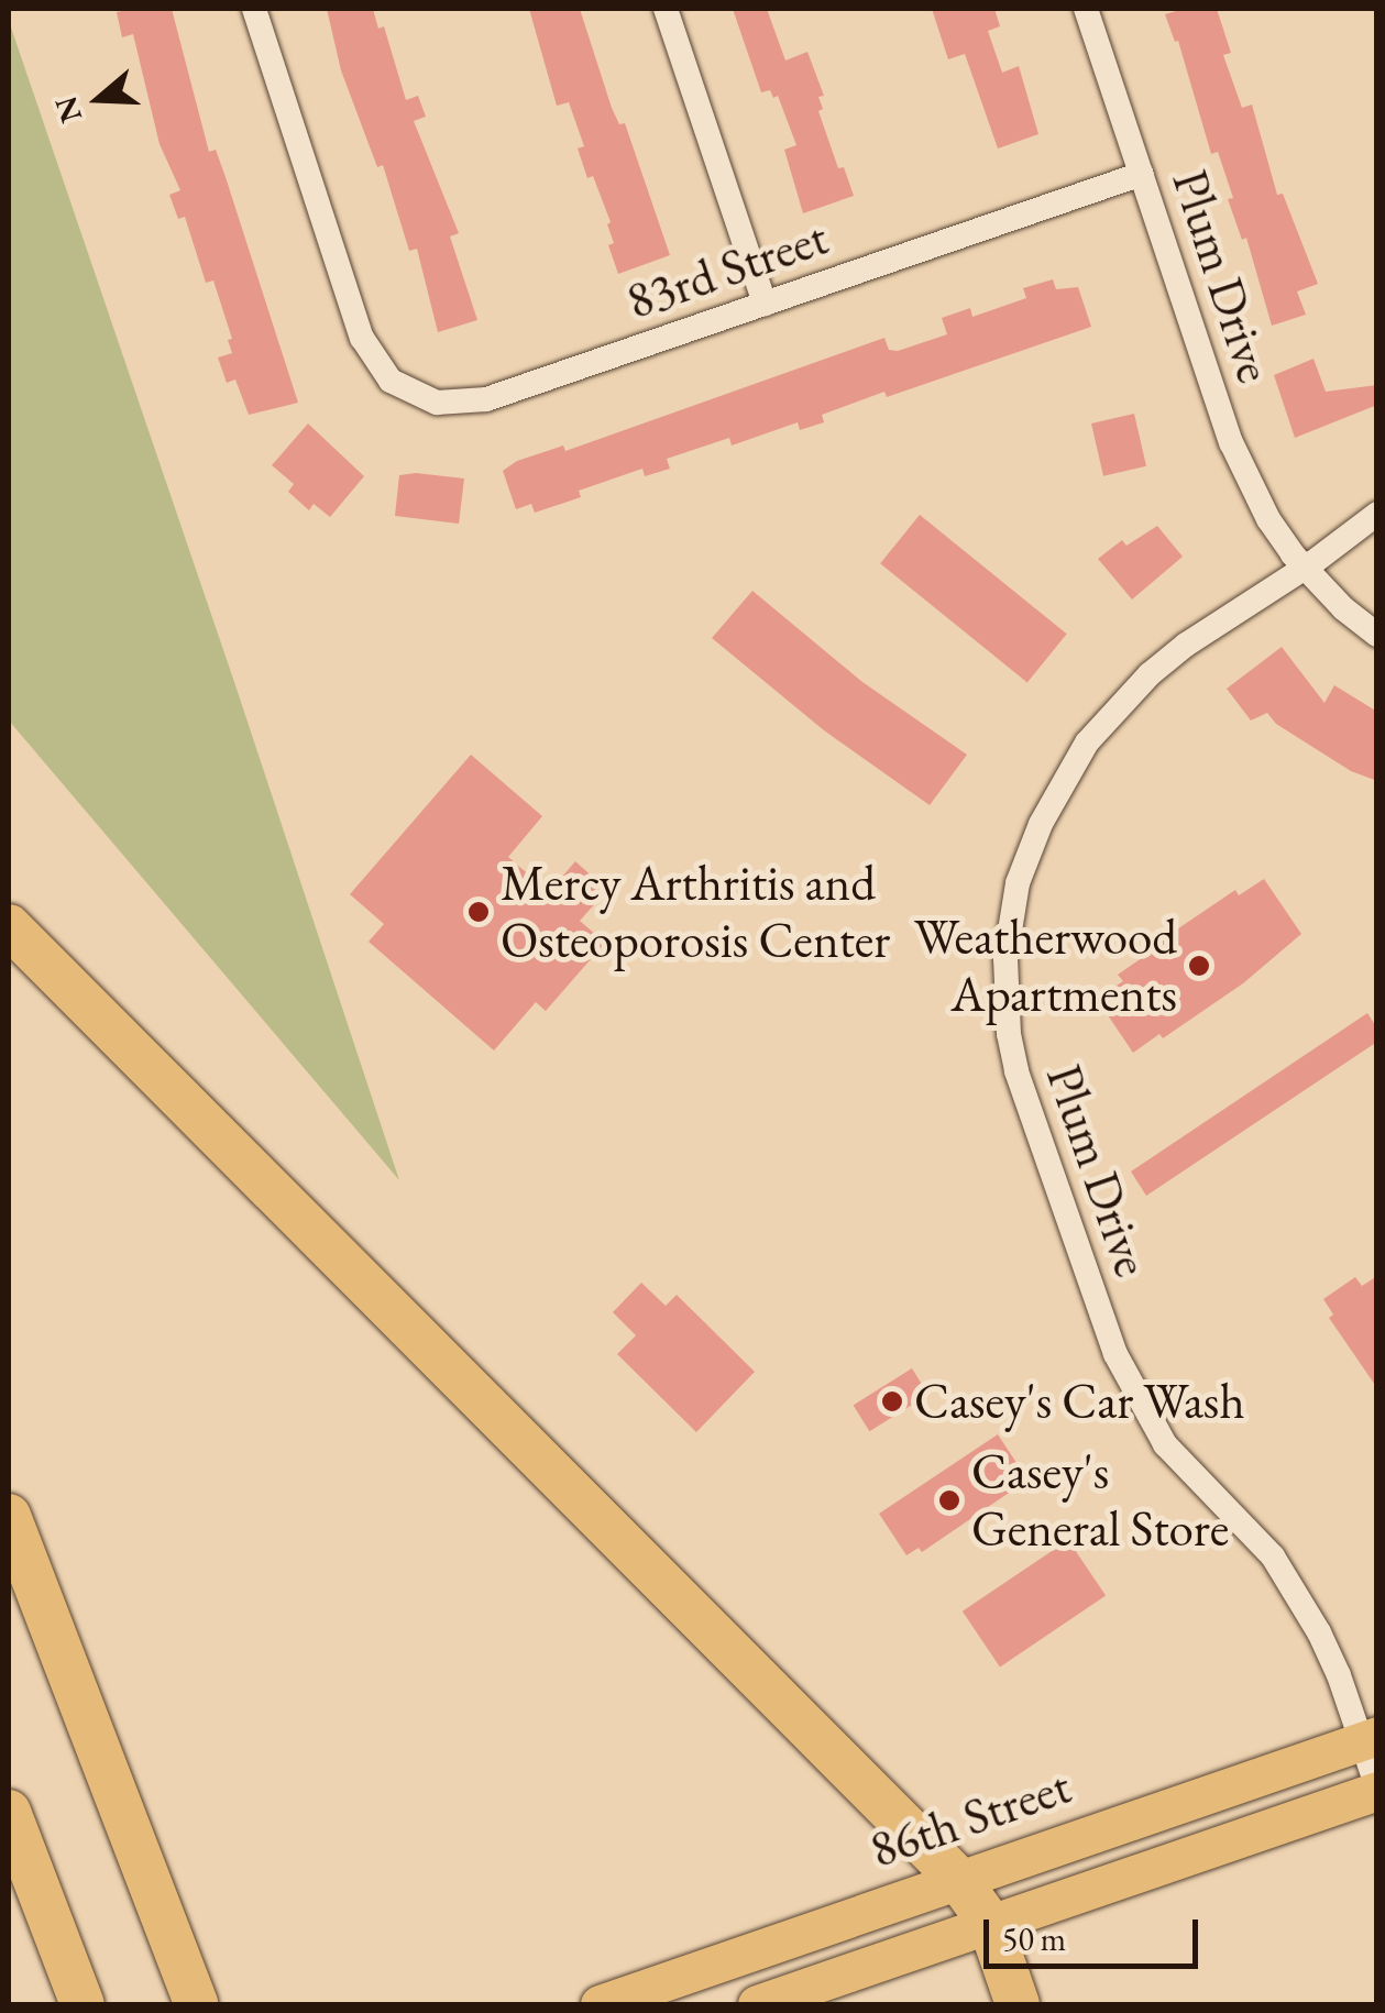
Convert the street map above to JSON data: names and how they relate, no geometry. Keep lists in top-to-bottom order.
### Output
{
  "streets": {
    "main road": ["86th Street"],
    "street": ["83rd Street", "Plum Drive"]
  },
  "crossings": [
    ["83rd Street", "Plum Drive"],
    ["Plum Drive", "86th Street"]
  ],
  "places": [
    "Mercy Arthritis and Osteoporosis Center",
    "Weatherwood Apartments",
    "Casey's Car Wash",
    "Casey's General Store"
  ],
  "scale_bar": "50 m",
  "north": "left"
}
